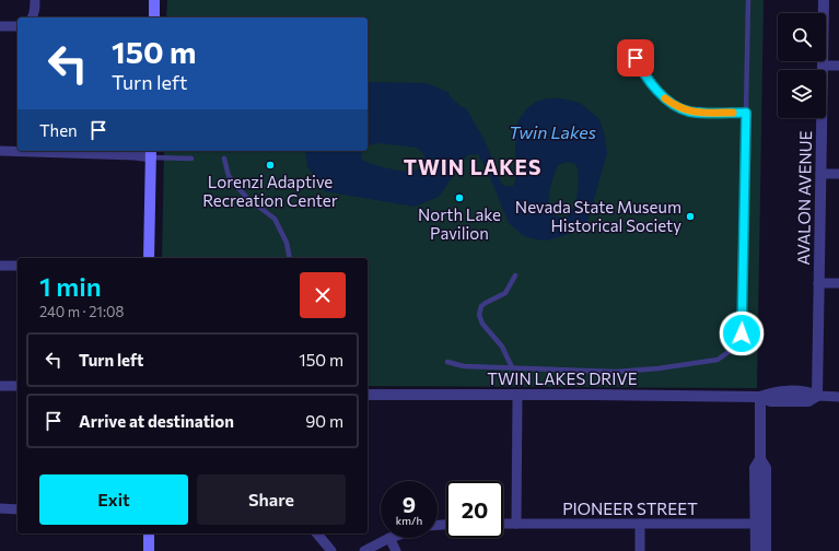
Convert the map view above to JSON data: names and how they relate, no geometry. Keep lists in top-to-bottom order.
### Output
{
  "streets": {
    "street": ["AVALON AVENUE", "TWIN LAKES DRIVE", "PIONEER STREET"]
  },
  "crossings": [
    ["AVALON AVENUE", "TWIN LAKES DRIVE"]
  ],
  "districts": ["TWIN LAKES"],
  "water": ["Twin Lakes"],
  "places": ["Lorenzi Adaptive Recreation Center", "North Lake Pavilion", "Nevada State Museum Historical Society"],
  "page": {
    "turn": ["150 m", "Turn left"],
    "then": "Then",
    "heading": ["1 min", "240 m · 21:08"],
    "list": [
      {
        "name": "Turn left",
        "value": "150 m"
      },
      {
        "name": "Arrive at destination",
        "value": "90 m"
      }
    ],
    "buttons": ["Exit", "Share"],
    "speed": "9 km/h",
    "limit": "20"
  }
}
